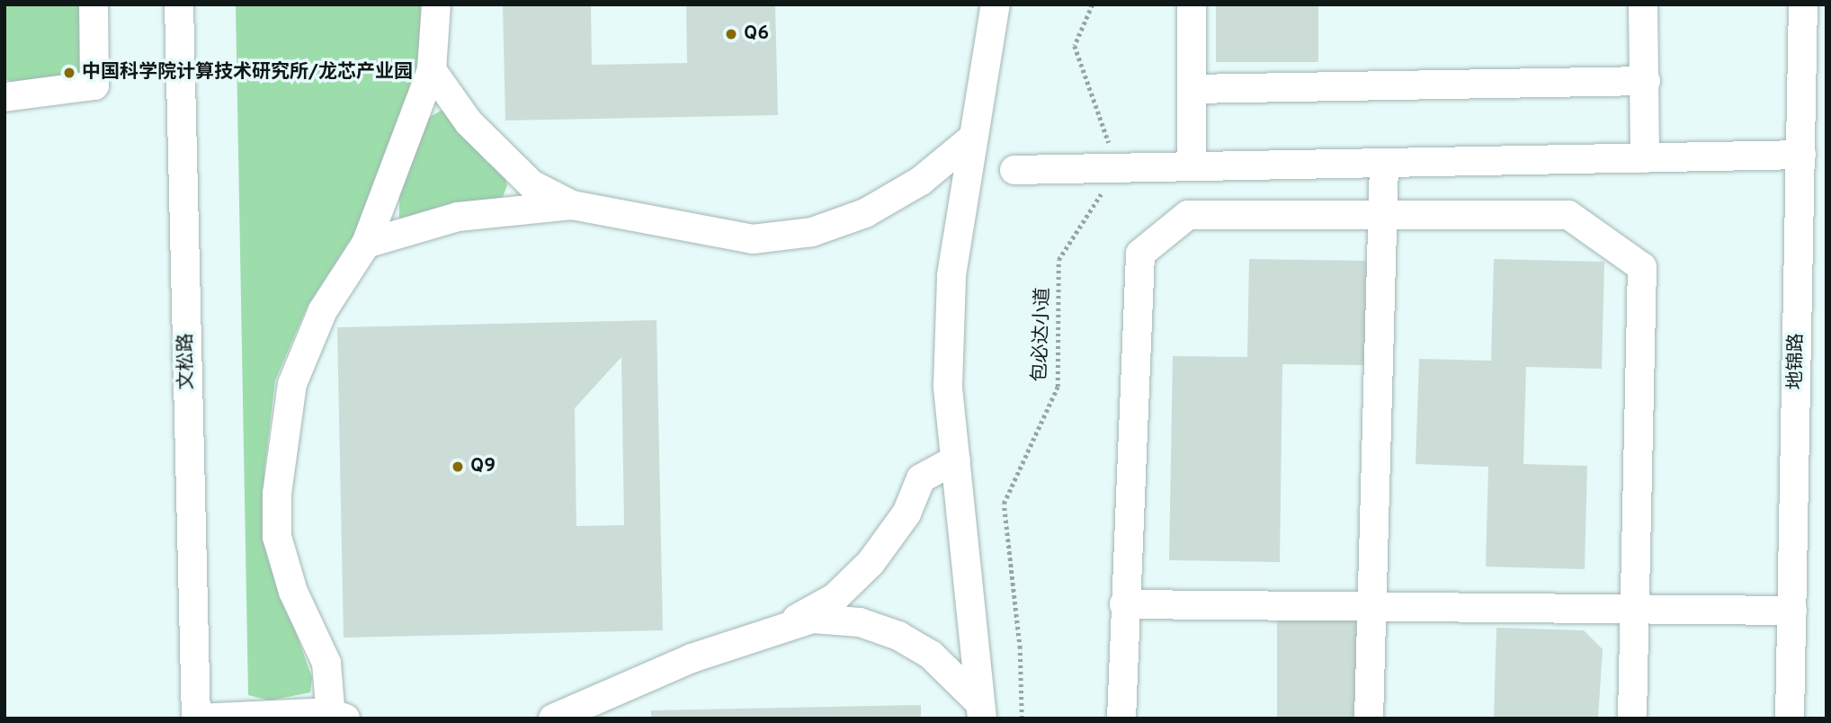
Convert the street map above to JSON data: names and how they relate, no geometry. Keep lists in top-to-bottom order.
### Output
{
  "streets": {
    "street": ["文松路", "地锦路"],
    "path": ["包必达小道"]
  },
  "places": ["Q6", "中国科学院计算技术研究所/龙芯产业园", "Q9"]
}
